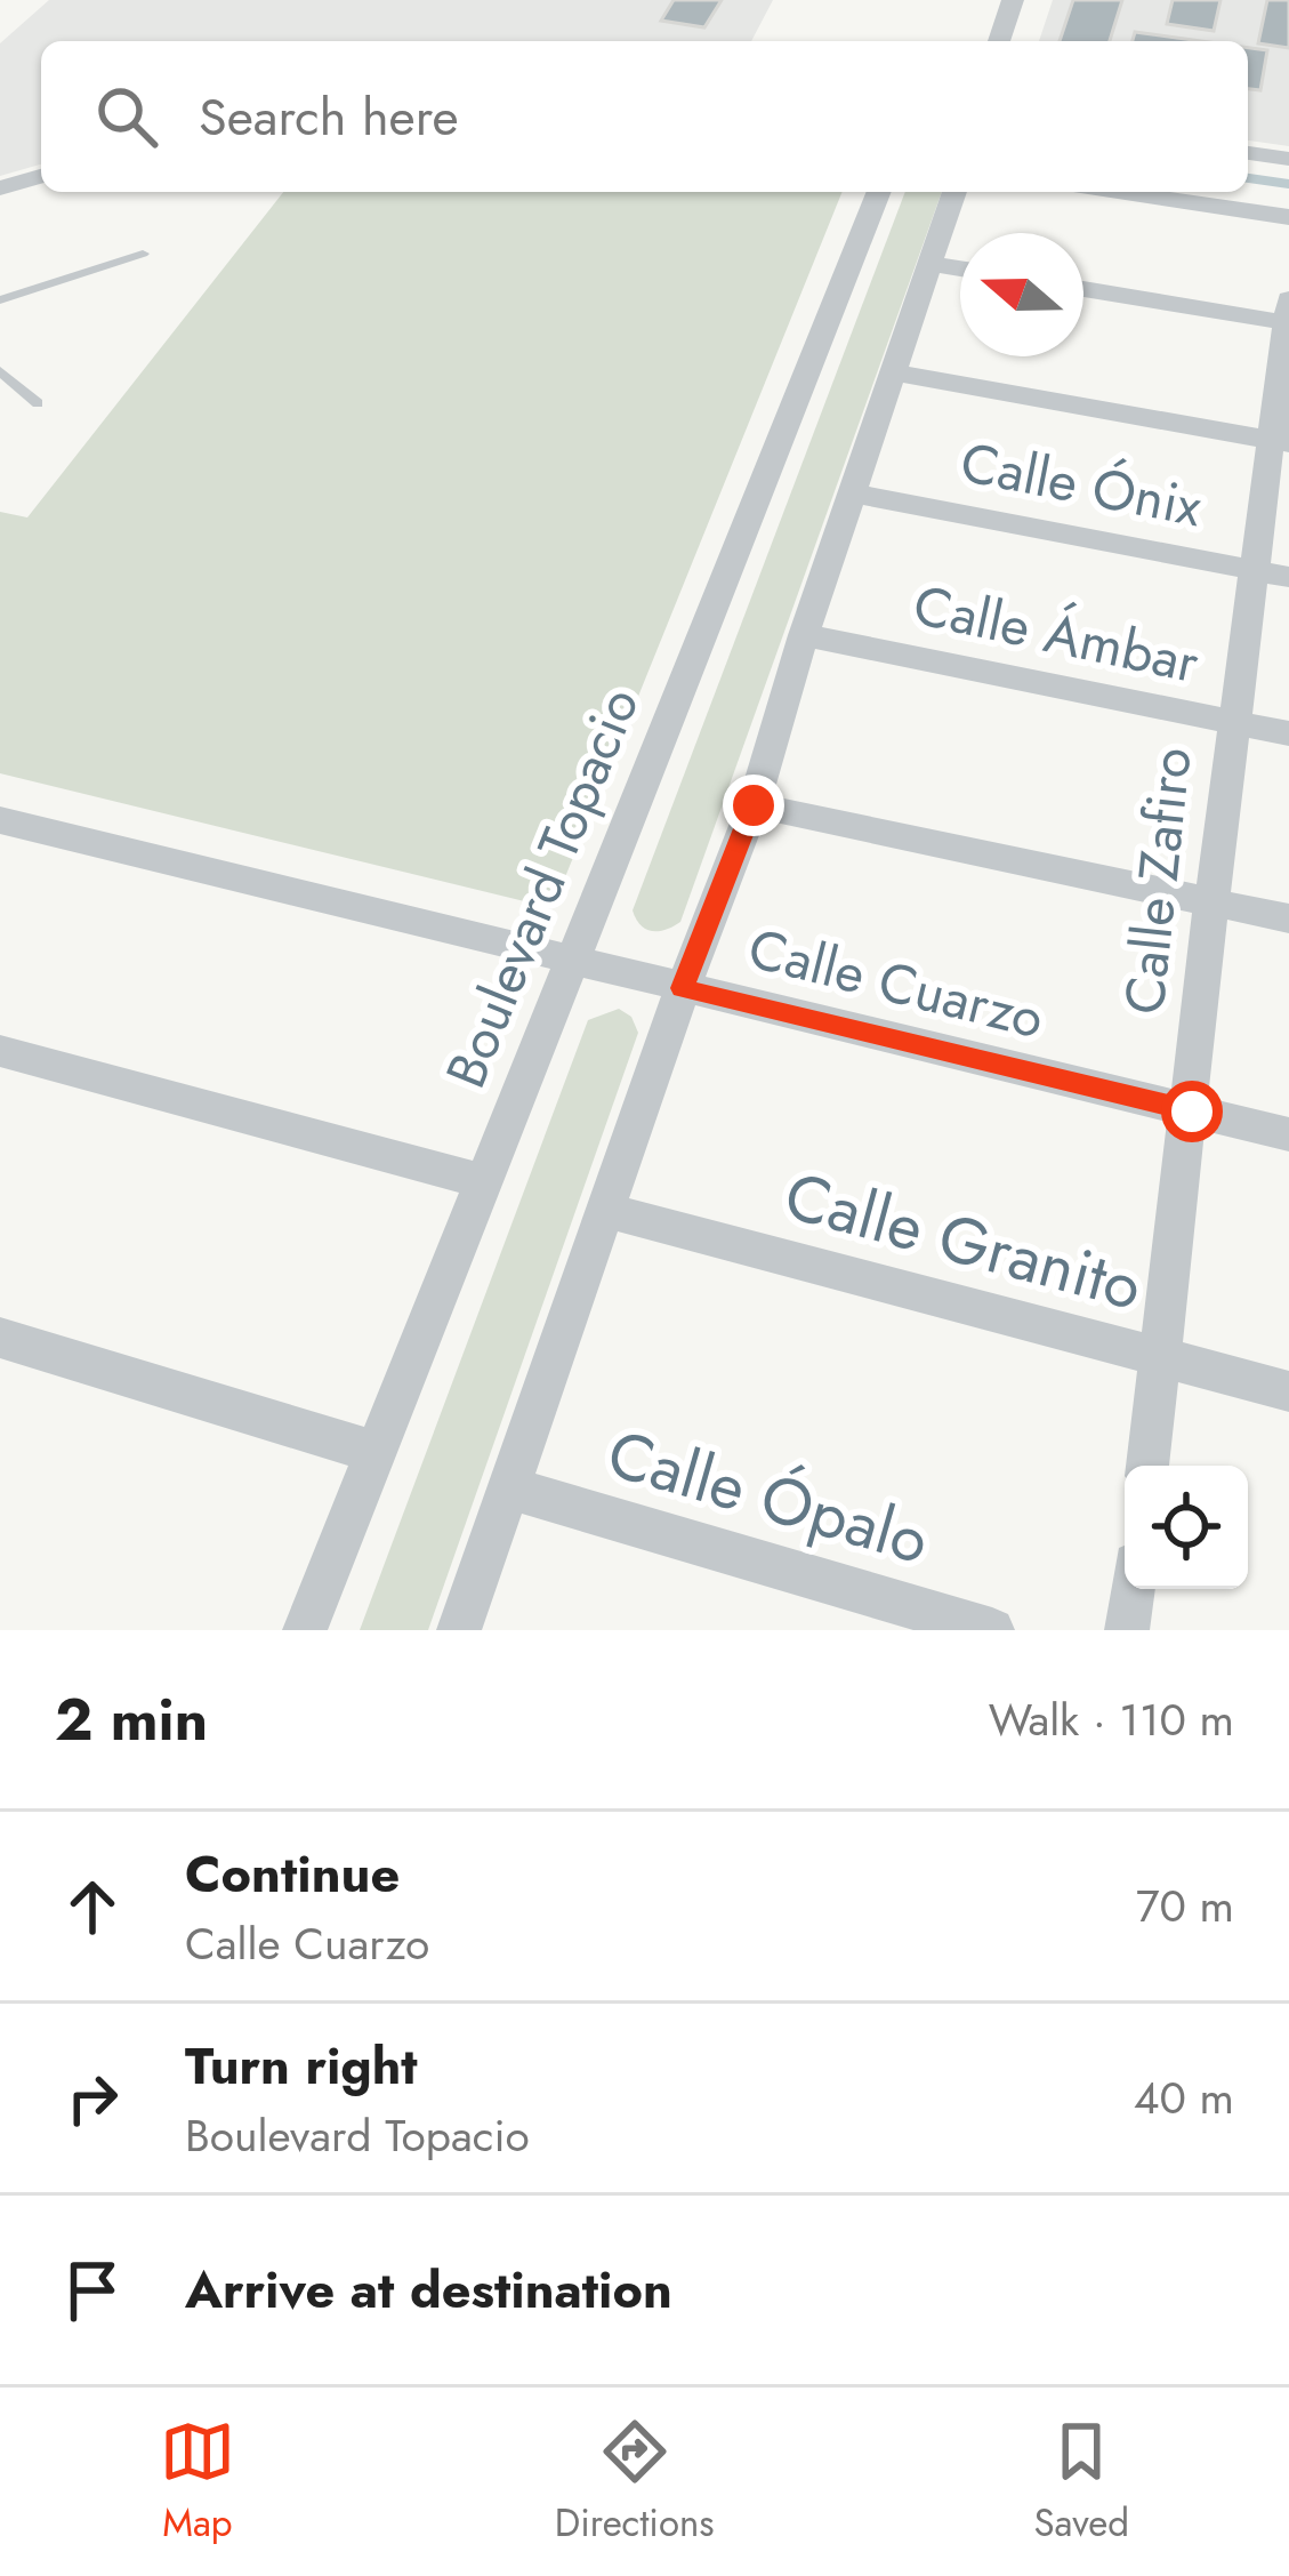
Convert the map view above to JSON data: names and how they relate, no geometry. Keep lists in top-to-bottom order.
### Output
{
  "streets": {
    "street": [
      "Calle Ónix",
      "Calle Ámbar",
      "Calle Zafiro",
      "Boulevard Topacio",
      "Calle Cuarzo",
      "Calle Granito",
      "Calle Ópalo"
    ]
  },
  "crossings": [
    ["Calle Ónix", "Calle Zafiro"],
    ["Calle Ámbar", "Calle Zafiro"],
    ["Calle Zafiro", "Calle Cuarzo"],
    ["Calle Zafiro", "Calle Granito"],
    ["Boulevard Topacio", "Calle Cuarzo"]
  ],
  "north": "left",
  "page": {
    "search": "Search here",
    "heading": ["2 min", "Walk · 110 m"],
    "list": [
      ["Continue", "Calle Cuarzo", "70 m"],
      ["Turn right", "Boulevard Topacio", "40 m"],
      "Arrive at destination"
    ],
    "nav": ["Map", "Directions", "Saved"]
  }
}
